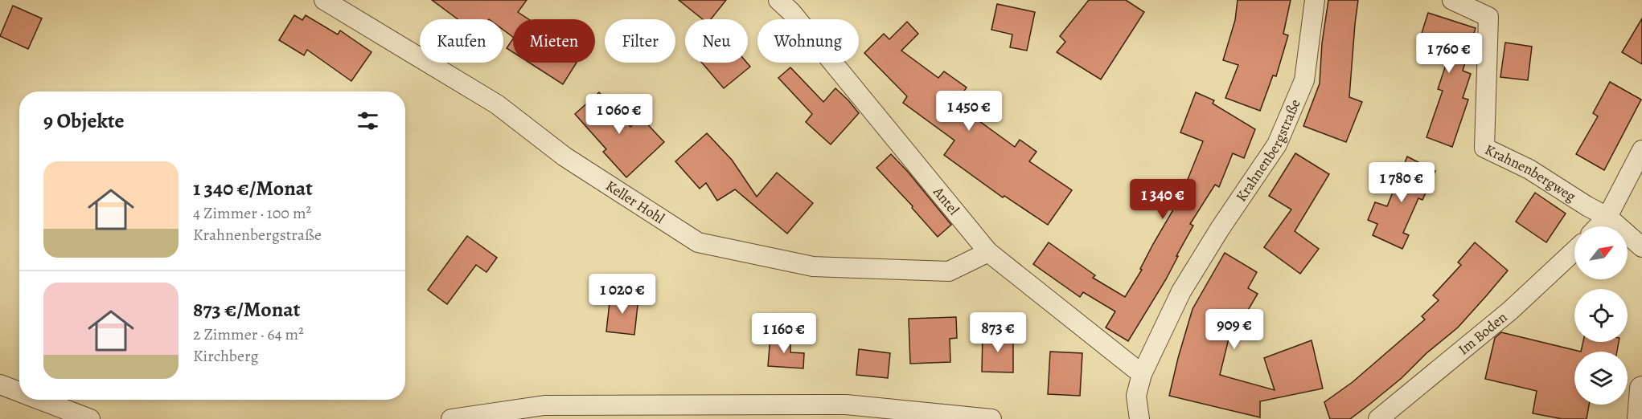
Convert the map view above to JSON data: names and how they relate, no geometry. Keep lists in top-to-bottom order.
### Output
{
  "streets": {
    "street": [
      "Krahnenbergstraße",
      "Krahnenbergweg",
      "Antel",
      "Keller Hohl",
      "Im Boden"
    ]
  },
  "crossings": [
    ["Krahnenbergstraße", "Antel"],
    ["Antel", "Keller Hohl"]
  ],
  "north": "top right",
  "page": {
    "chip": [
      "Kaufen",
      "Mieten",
      "Filter",
      "Neu",
      "Wohnung"
    ],
    "price": [
      "1 760 €",
      "1 450 €",
      "1 060 €",
      "1 780 €",
      "1 340 €",
      "1 020 €",
      "909 €",
      "873 €",
      "1 160 €"
    ],
    "heading": "9 Objekte",
    "list": [
      {
        "name": "1 340 €/Monat",
        "note": "4 Zimmer · 100 m² · Krahnenbergstraße"
      },
      {
        "name": "873 €/Monat",
        "note": "2 Zimmer · 64 m² · Kirchberg"
      }
    ]
  }
}
